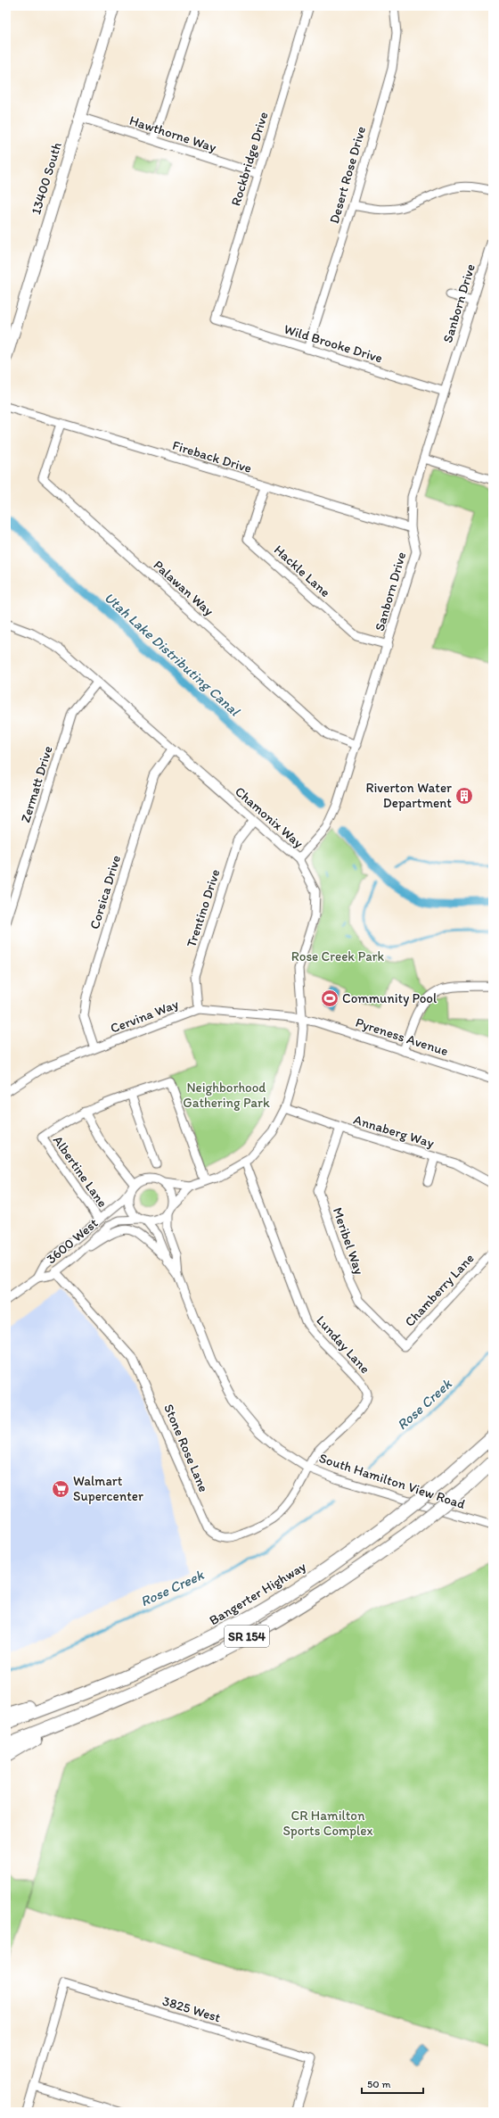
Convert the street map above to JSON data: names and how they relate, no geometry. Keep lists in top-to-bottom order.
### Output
{
  "streets": {
    "highway": ["Bangerter Highway", "SR 154"],
    "main road": ["13400 South"],
    "street": [
      "Hawthorne Way",
      "Rockbridge Drive",
      "Desert Rose Drive",
      "Sanborn Drive",
      "Wild Brooke Drive",
      "Fireback Drive",
      "Hackle Lane",
      "Palawan Way",
      "Zermatt Drive",
      "Chamonix Way",
      "Corsica Drive",
      "Trentino Drive",
      "Cervina Way",
      "Pyreness Avenue",
      "Annaberg Way",
      "Albertine Lane",
      "3600 West",
      "Meribel Way",
      "Chamberry Lane",
      "Lunday Lane",
      "Stone Rose Lane",
      "South Hamilton View Road",
      "3825 West"
    ]
  },
  "crossings": [
    ["Hawthorne Way", "Rockbridge Drive"],
    ["Hawthorne Way", "13400 South"],
    ["Rockbridge Drive", "Wild Brooke Drive"],
    ["Desert Rose Drive", "Wild Brooke Drive"],
    ["Sanborn Drive", "Wild Brooke Drive"],
    ["Sanborn Drive", "Fireback Drive"],
    ["Sanborn Drive", "Hackle Lane"],
    ["Sanborn Drive", "Palawan Way"],
    ["Sanborn Drive", "Chamonix Way"],
    ["Fireback Drive", "Hackle Lane"],
    ["Fireback Drive", "Palawan Way"],
    ["Zermatt Drive", "Chamonix Way"],
    ["Chamonix Way", "Corsica Drive"],
    ["Chamonix Way", "Trentino Drive"],
    ["Chamonix Way", "Cervina Way"],
    ["Chamonix Way", "Pyreness Avenue"],
    ["Chamonix Way", "Annaberg Way"],
    ["Chamonix Way", "3600 West"],
    ["Chamonix Way", "Lunday Lane"],
    ["Chamonix Way", "South Hamilton View Road"],
    ["Corsica Drive", "Cervina Way"],
    ["Trentino Drive", "Cervina Way"],
    ["Cervina Way", "Pyreness Avenue"],
    ["Annaberg Way", "Meribel Way"],
    ["Albertine Lane", "3600 West"],
    ["3600 West", "Stone Rose Lane"],
    ["3600 West", "South Hamilton View Road"],
    ["Meribel Way", "Chamberry Lane"],
    ["Lunday Lane", "Stone Rose Lane"],
    ["Lunday Lane", "South Hamilton View Road"],
    ["Stone Rose Lane", "South Hamilton View Road"]
  ],
  "water": ["Utah Lake Distributing Canal", "Rose Creek"],
  "parks": ["Rose Creek Park", "Neighborhood Gathering Park", "CR Hamilton Sports Complex"],
  "places": {
    "building": ["Riverton Water Department"],
    "sports": ["Community Pool"],
    "supermarket": ["Walmart Supercenter"]
  },
  "scale_bar": "50 m"
}
